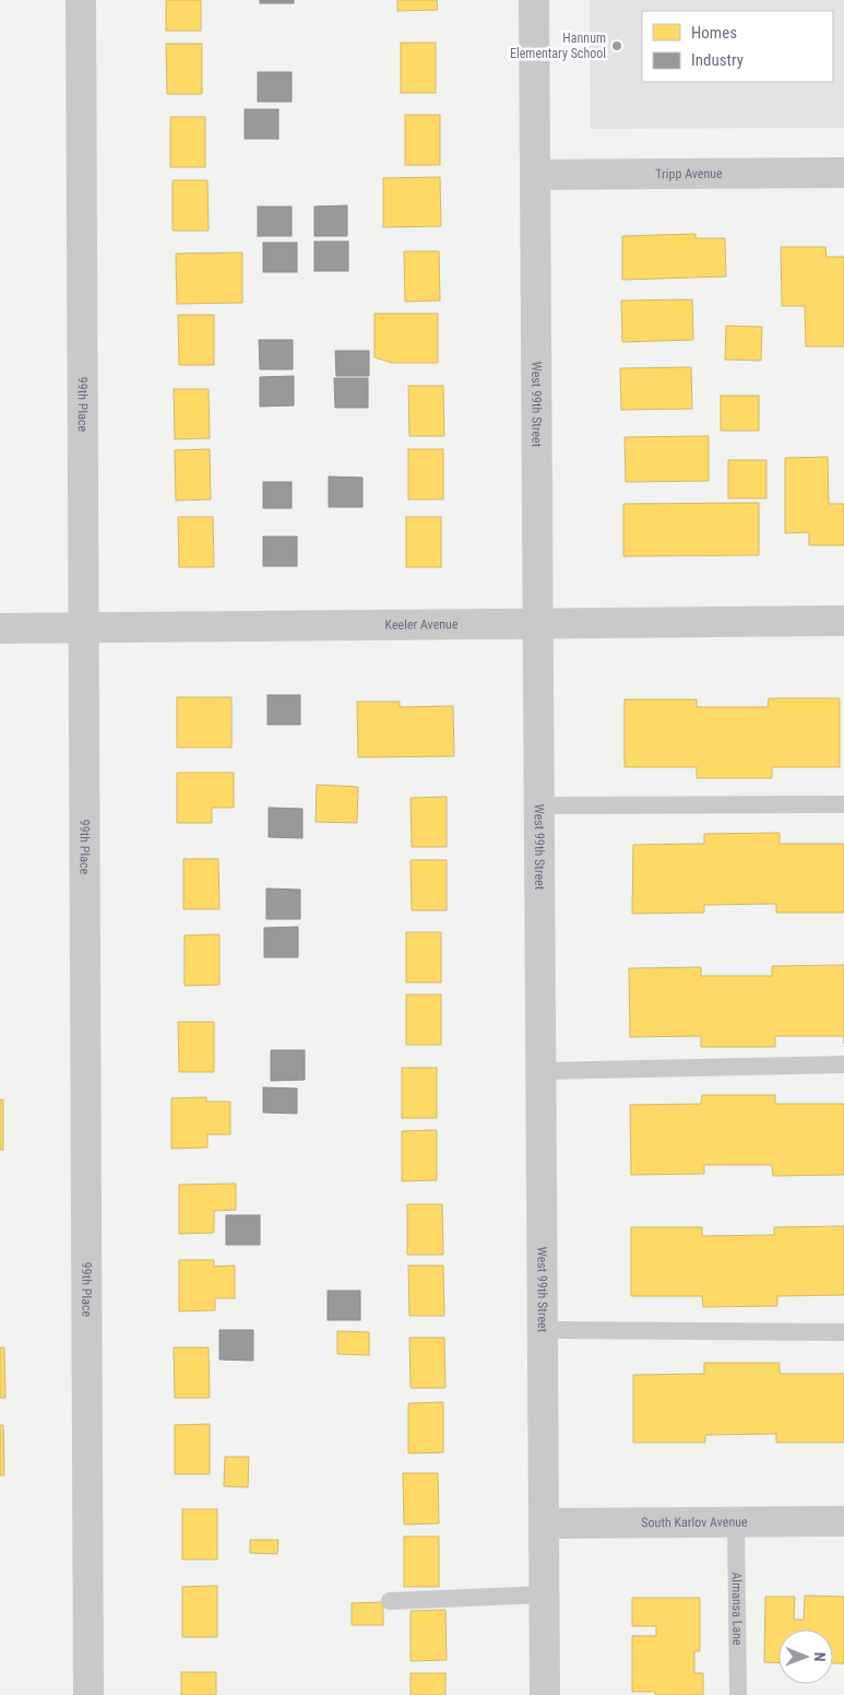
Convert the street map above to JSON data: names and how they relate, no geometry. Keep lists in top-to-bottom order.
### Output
{
  "streets": {
    "street": [
      "Tripp Avenue",
      "99th Place",
      "West 99th Street",
      "Keeler Avenue",
      "South Karlov Avenue"
    ],
    "lane": ["Almansa Lane"]
  },
  "crossings": [
    ["Tripp Avenue", "West 99th Street"],
    ["99th Place", "Keeler Avenue"],
    ["West 99th Street", "Keeler Avenue"],
    ["West 99th Street", "South Karlov Avenue"],
    ["South Karlov Avenue", "Almansa Lane"]
  ],
  "places": ["Hannum Elementary School"],
  "legend": ["Homes", "Industry"],
  "north": "right"
}
